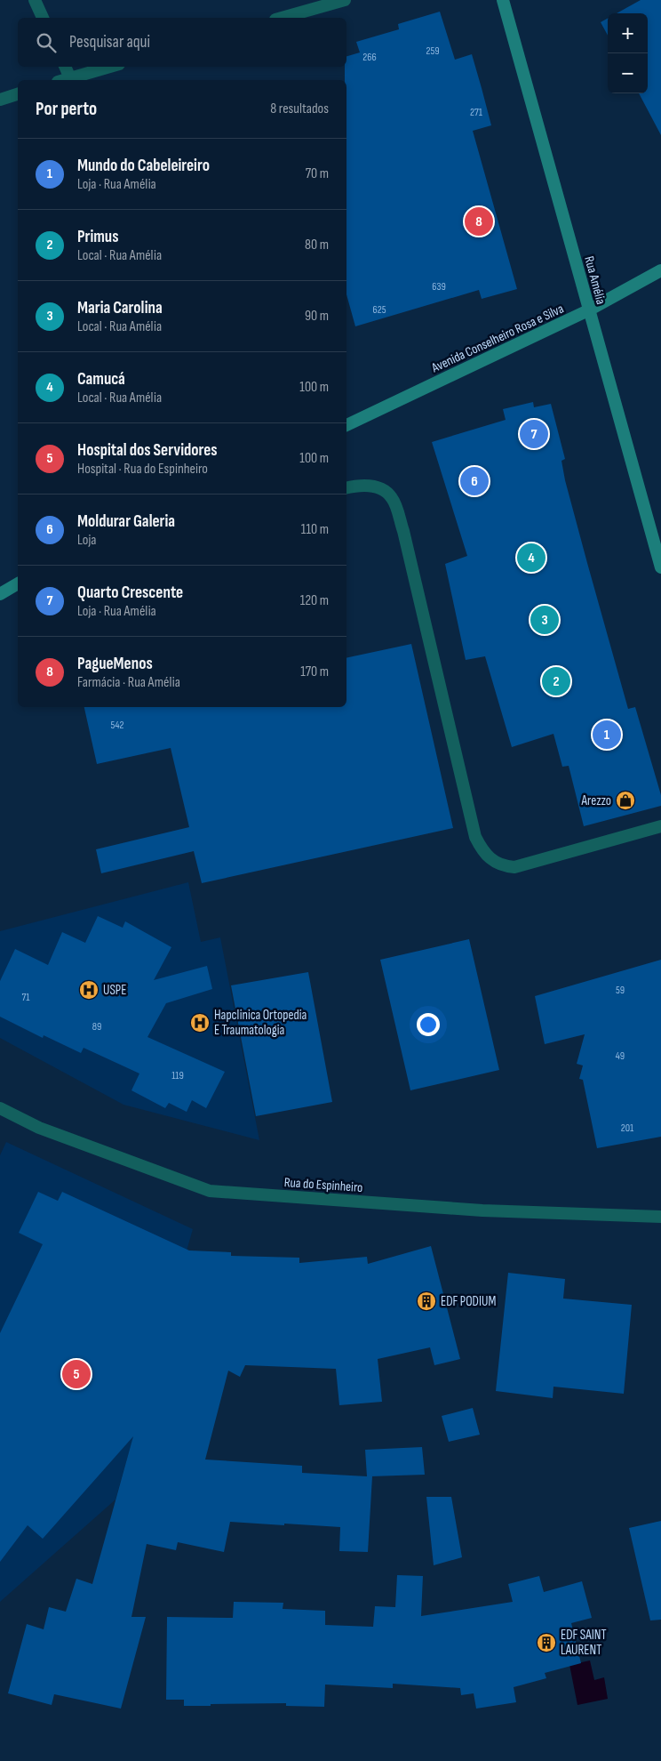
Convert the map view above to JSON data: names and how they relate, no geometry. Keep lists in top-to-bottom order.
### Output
{
  "streets": {
    "main road": ["Rua Amélia", "Avenida Conselheiro Rosa e Silva"],
    "street": ["Rua do Espinheiro"]
  },
  "crossings": [
    ["Rua Amélia", "Avenida Conselheiro Rosa e Silva"]
  ],
  "places": {
    "shop": ["Arezzo"],
    "hospital": ["USPE", "Hapclinica Ortopedia E Traumatologia"],
    "building": ["EDF PODIUM", "EDF SAINT LAURENT"]
  },
  "house_numbers": [
    "259",
    "266",
    "271",
    "639",
    "625",
    "542",
    "59",
    "71",
    "89",
    "49",
    "119",
    "201"
  ],
  "page": {
    "map_buttons": ["+", "−"],
    "search": "Pesquisar aqui",
    "heading": ["Por perto", "8 resultados"],
    "list": [
      {
        "mark": "1",
        "name": "Mundo do Cabeleireiro",
        "note": "Loja · Rua Amélia",
        "value": "70 m"
      },
      {
        "mark": "2",
        "name": "Primus",
        "note": "Local · Rua Amélia",
        "value": "80 m"
      },
      {
        "mark": "3",
        "name": "Maria Carolina",
        "note": "Local · Rua Amélia",
        "value": "90 m"
      },
      {
        "mark": "4",
        "name": "Camucá",
        "note": "Local · Rua Amélia",
        "value": "100 m"
      },
      {
        "mark": "5",
        "name": "Hospital dos Servidores",
        "note": "Hospital · Rua do Espinheiro",
        "value": "100 m"
      },
      {
        "mark": "6",
        "name": "Moldurar Galeria",
        "note": "Loja",
        "value": "110 m"
      },
      {
        "mark": "7",
        "name": "Quarto Crescente",
        "note": "Loja · Rua Amélia",
        "value": "120 m"
      },
      {
        "mark": "8",
        "name": "PagueMenos",
        "note": "Farmácia · Rua Amélia",
        "value": "170 m"
      }
    ],
    "pins": [
      "8",
      "7",
      "6",
      "4",
      "3",
      "2",
      "1",
      "5"
    ]
  }
}
